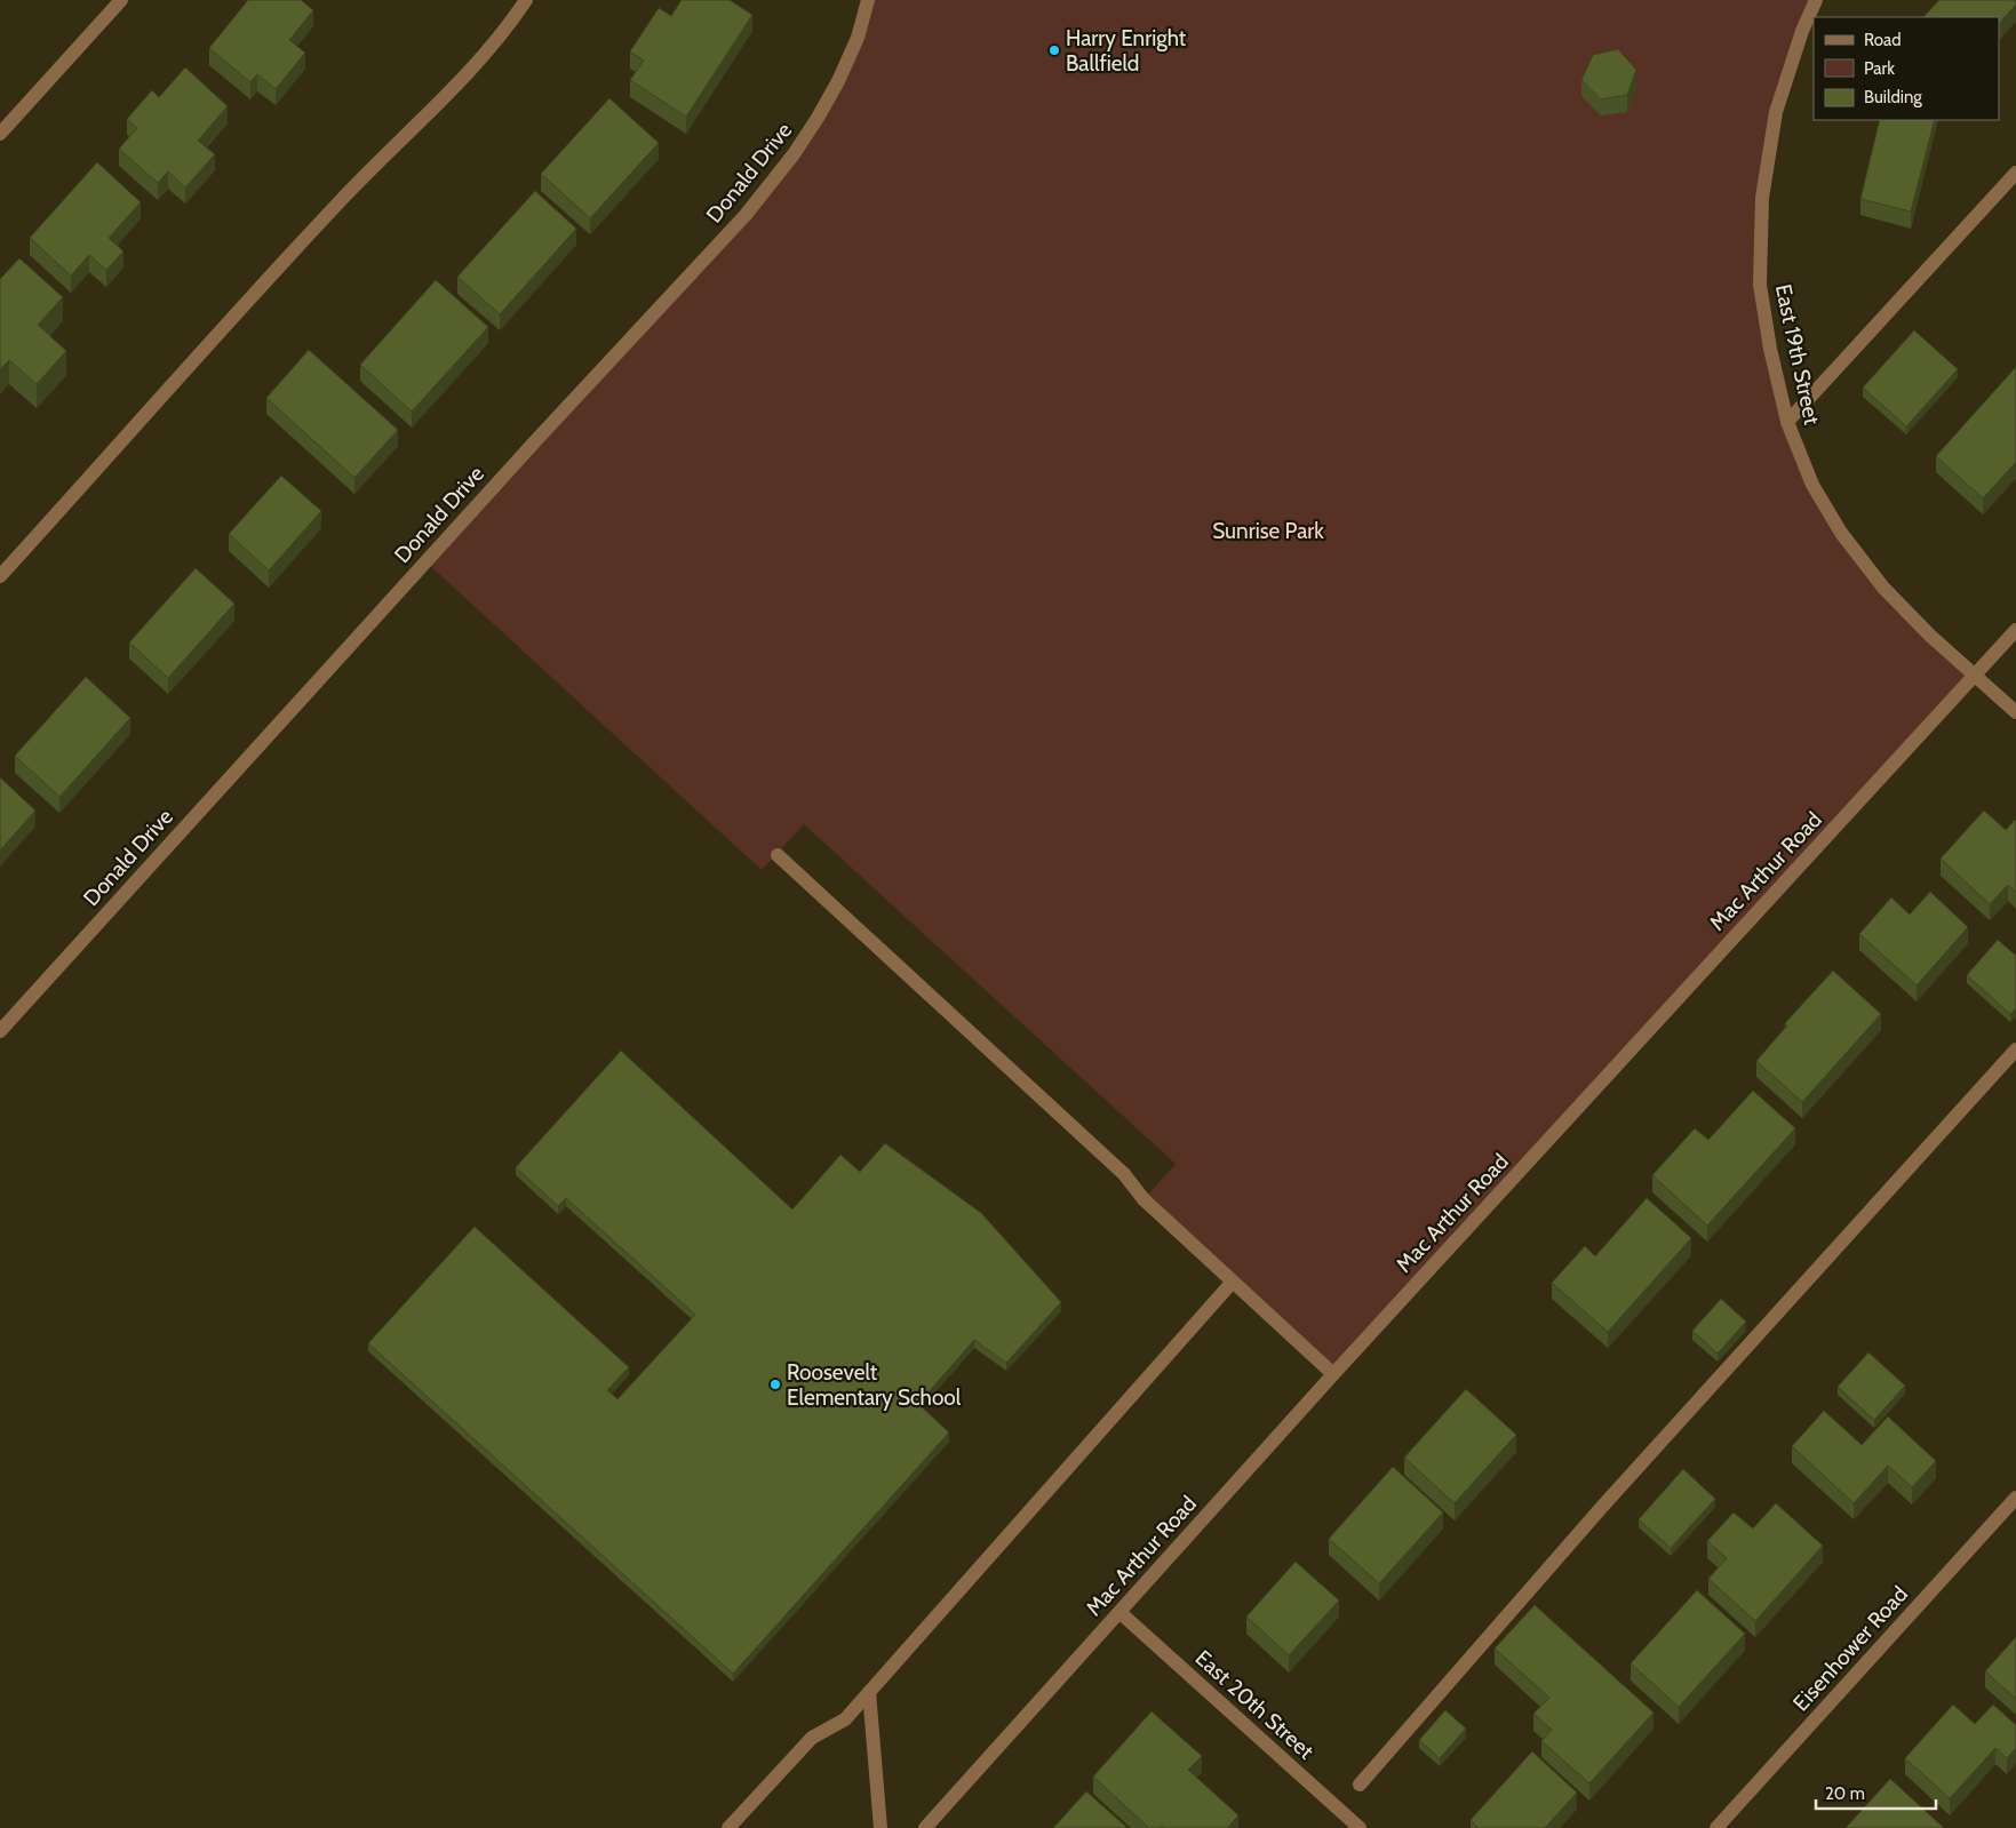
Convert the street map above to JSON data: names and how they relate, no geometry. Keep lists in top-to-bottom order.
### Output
{
  "streets": {
    "street": [
      "Donald Drive",
      "East 19th Street",
      "Mac Arthur Road",
      "Eisenhower Road",
      "East 20th Street"
    ]
  },
  "crossings": [
    ["East 19th Street", "Mac Arthur Road"],
    ["Mac Arthur Road", "East 20th Street"]
  ],
  "parks": ["Sunrise Park"],
  "places": ["Harry Enright Ballfield", "Roosevelt Elementary School"],
  "legend": ["Road", "Park", "Building"],
  "scale_bar": "20 m"
}
